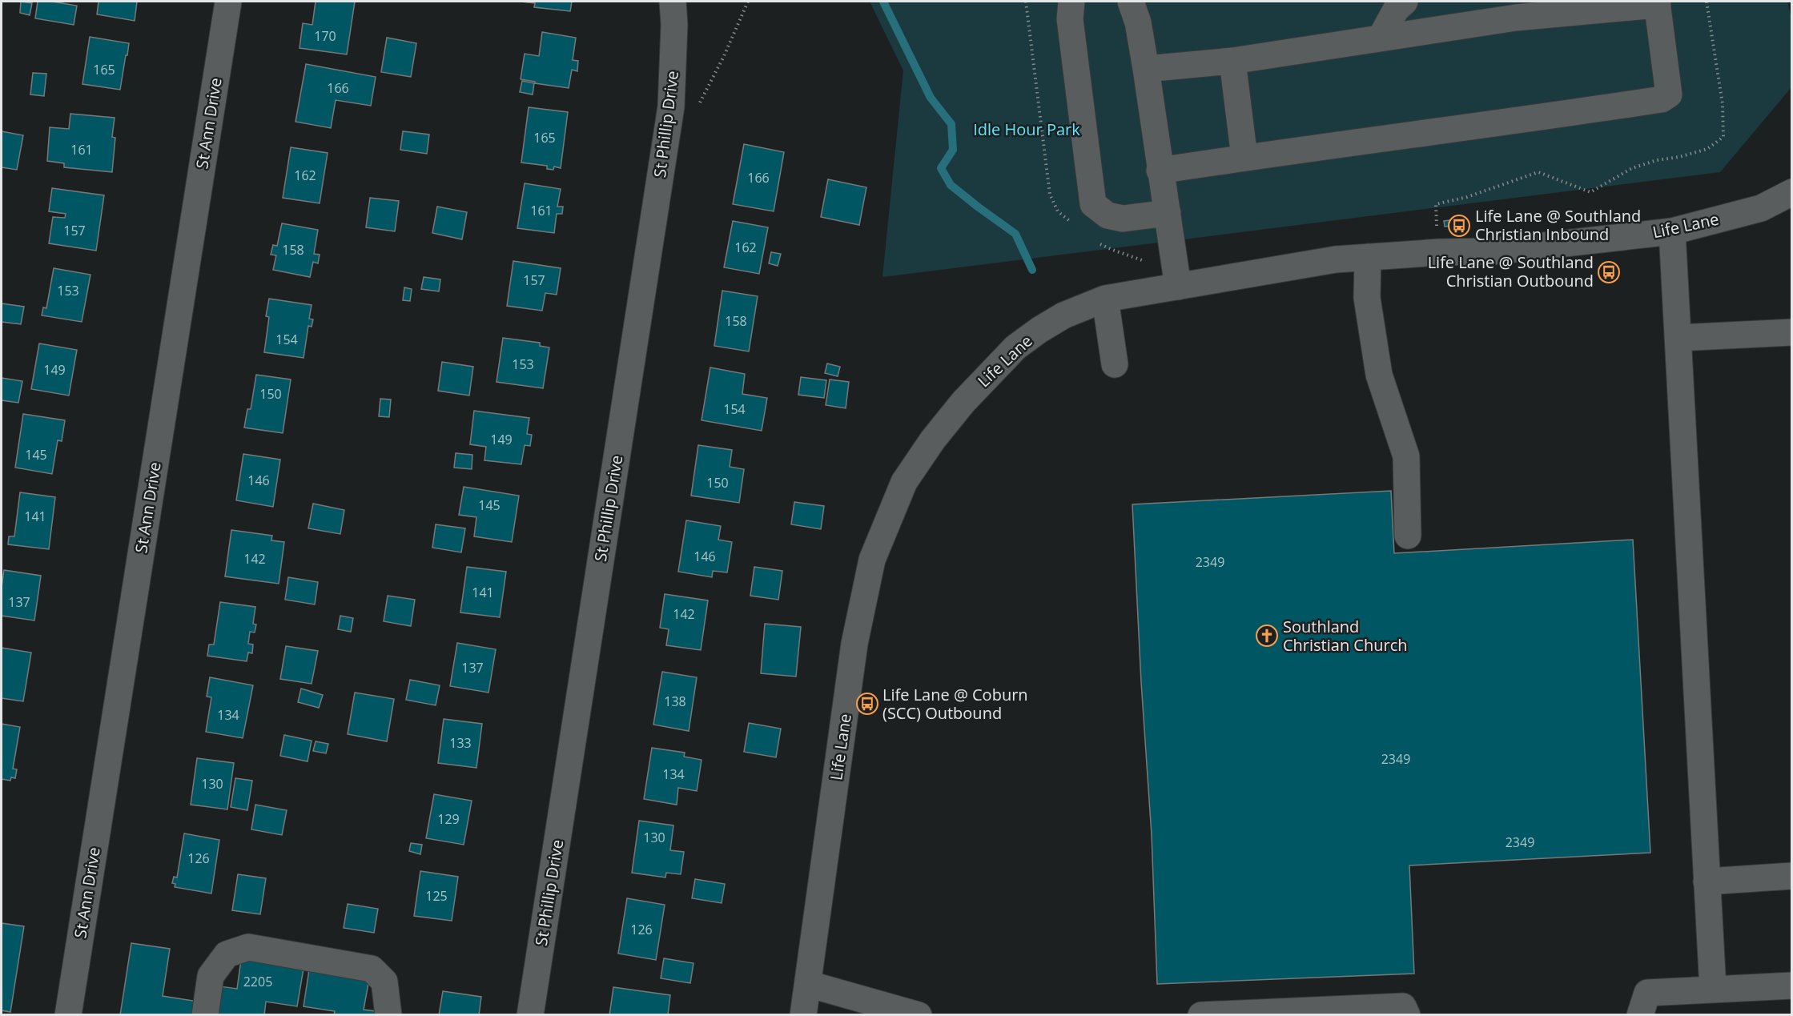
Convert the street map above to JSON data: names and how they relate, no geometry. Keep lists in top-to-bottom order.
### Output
{
  "streets": {
    "street": ["St Ann Drive", "St Phillip Drive", "Life Lane"]
  },
  "parks": ["Idle Hour Park"],
  "places": {
    "bus stop": ["Life Lane @ Southland Christian Inbound", "Life Lane @ Southland Christian Outbound", "Life Lane @ Coburn (SCC) Outbound"],
    "church": ["Southland Christian Church"]
  },
  "house_numbers": [
    "170",
    "165",
    "166",
    "165",
    "161",
    "162",
    "166",
    "161",
    "157",
    "162",
    "158",
    "157",
    "153",
    "158",
    "154",
    "153",
    "149",
    "150",
    "154",
    "149",
    "145",
    "146",
    "150",
    "145",
    "141",
    "146",
    "142",
    "2349",
    "141",
    "137",
    "142",
    "137",
    "138",
    "134",
    "133",
    "2349",
    "134",
    "130",
    "129",
    "130",
    "2349",
    "126",
    "125",
    "126",
    "2205"
  ]
}
